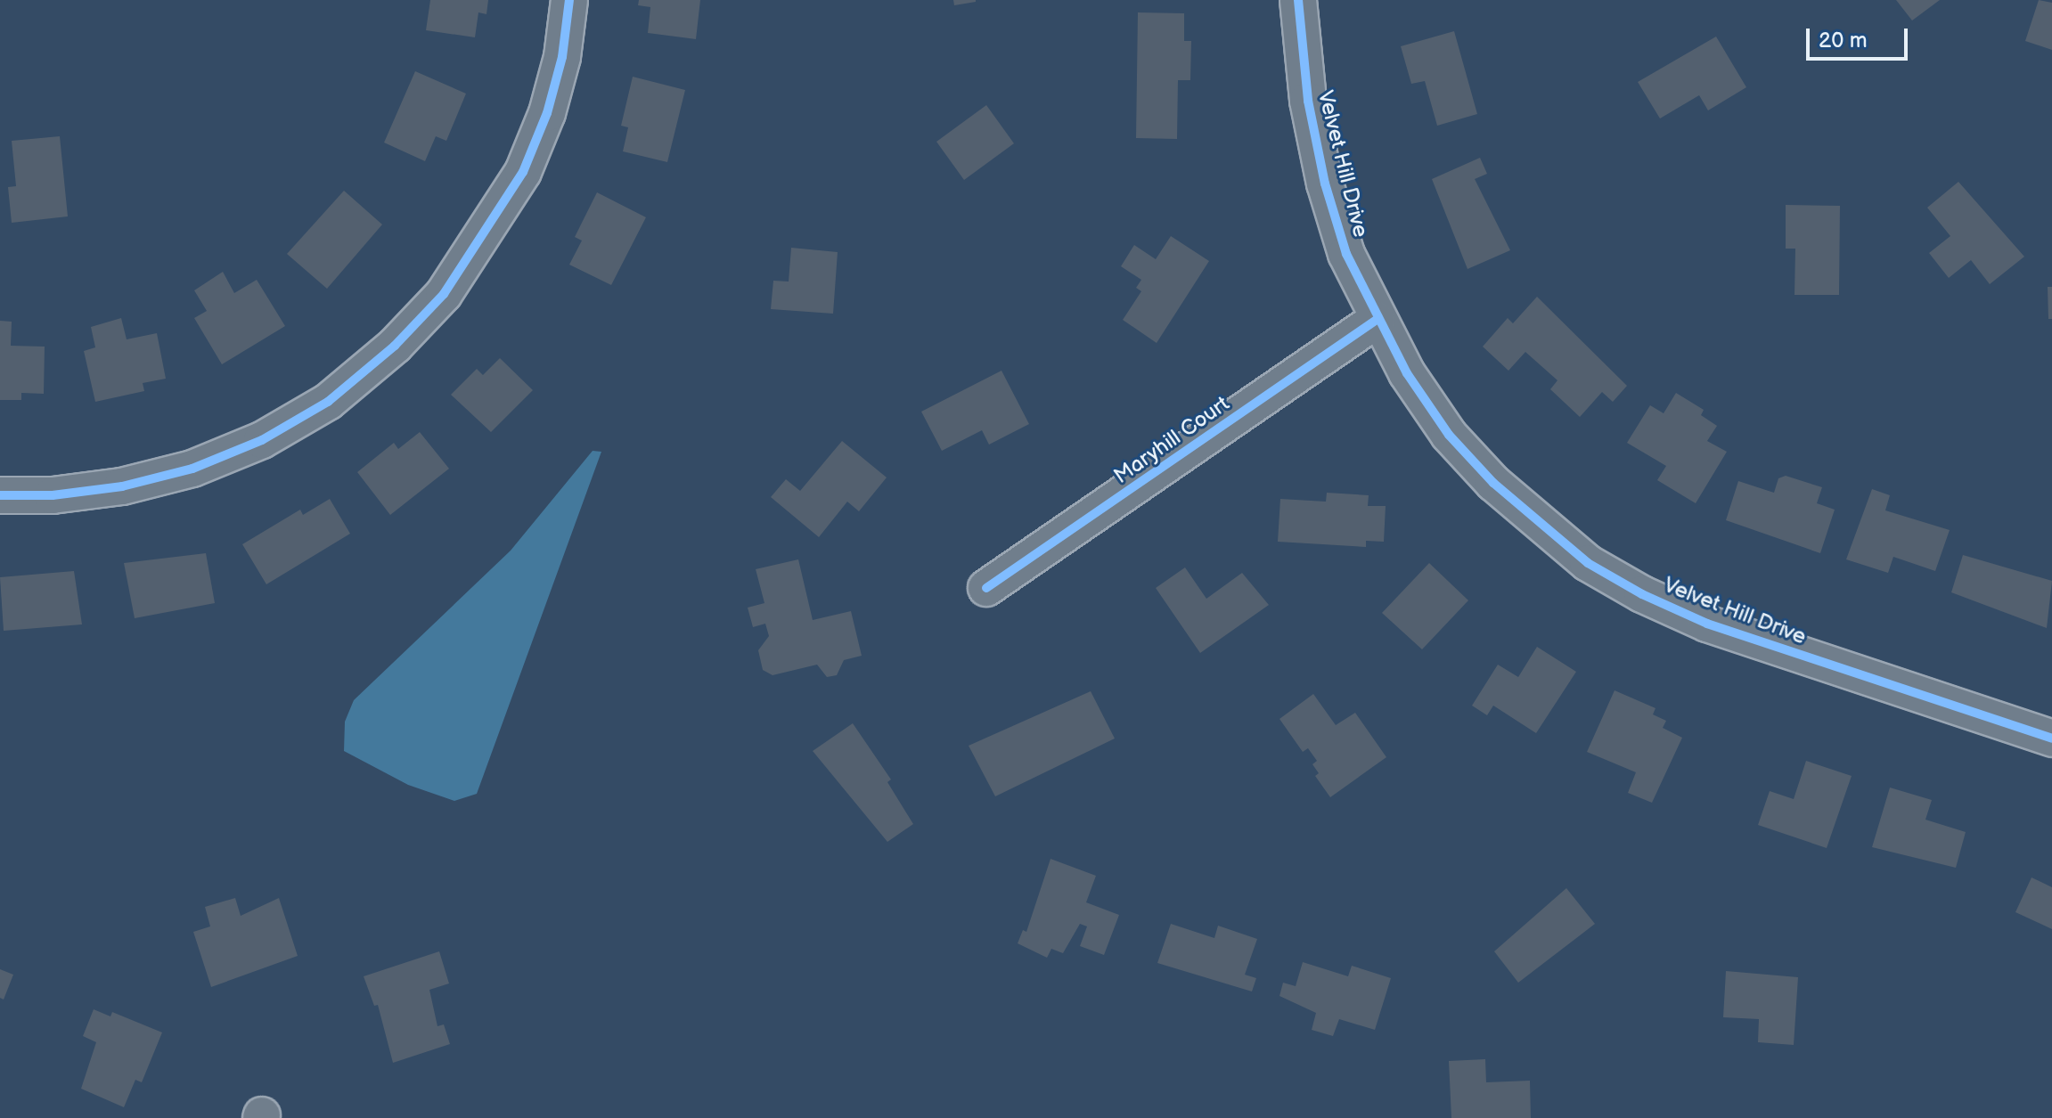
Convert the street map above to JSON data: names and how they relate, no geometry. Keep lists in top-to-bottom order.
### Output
{
  "streets": {
    "street": ["Velvet Hill Drive", "Maryhill Court"]
  },
  "crossings": [
    ["Velvet Hill Drive", "Maryhill Court"]
  ],
  "scale_bar": "20 m"
}
